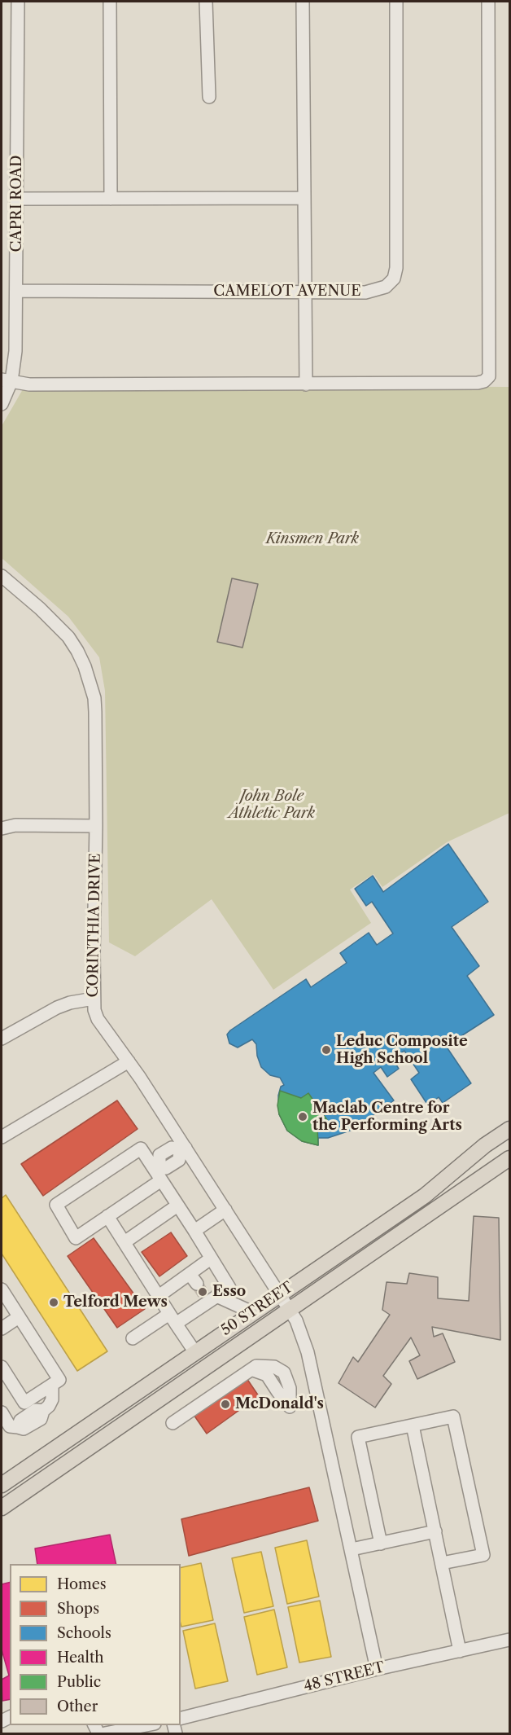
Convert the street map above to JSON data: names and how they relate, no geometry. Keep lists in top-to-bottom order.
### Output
{
  "streets": {
    "main road": ["50 STREET"],
    "street": [
      "CAPRI ROAD",
      "CAMELOT AVENUE",
      "CORINTHIA DRIVE",
      "48 STREET"
    ]
  },
  "crossings": [
    ["CAPRI ROAD", "CAMELOT AVENUE"],
    ["CORINTHIA DRIVE", "50 STREET"],
    ["CORINTHIA DRIVE", "48 STREET"]
  ],
  "parks": ["Kinsmen Park", "John Bole Athletic Park"],
  "places": [
    "Leduc Composite High School",
    "Maclab Centre for the Performing Arts",
    "Esso",
    "Telford Mews",
    "McDonald's"
  ],
  "legend": [
    "Homes",
    "Shops",
    "Schools",
    "Health",
    "Public",
    "Other"
  ]
}
